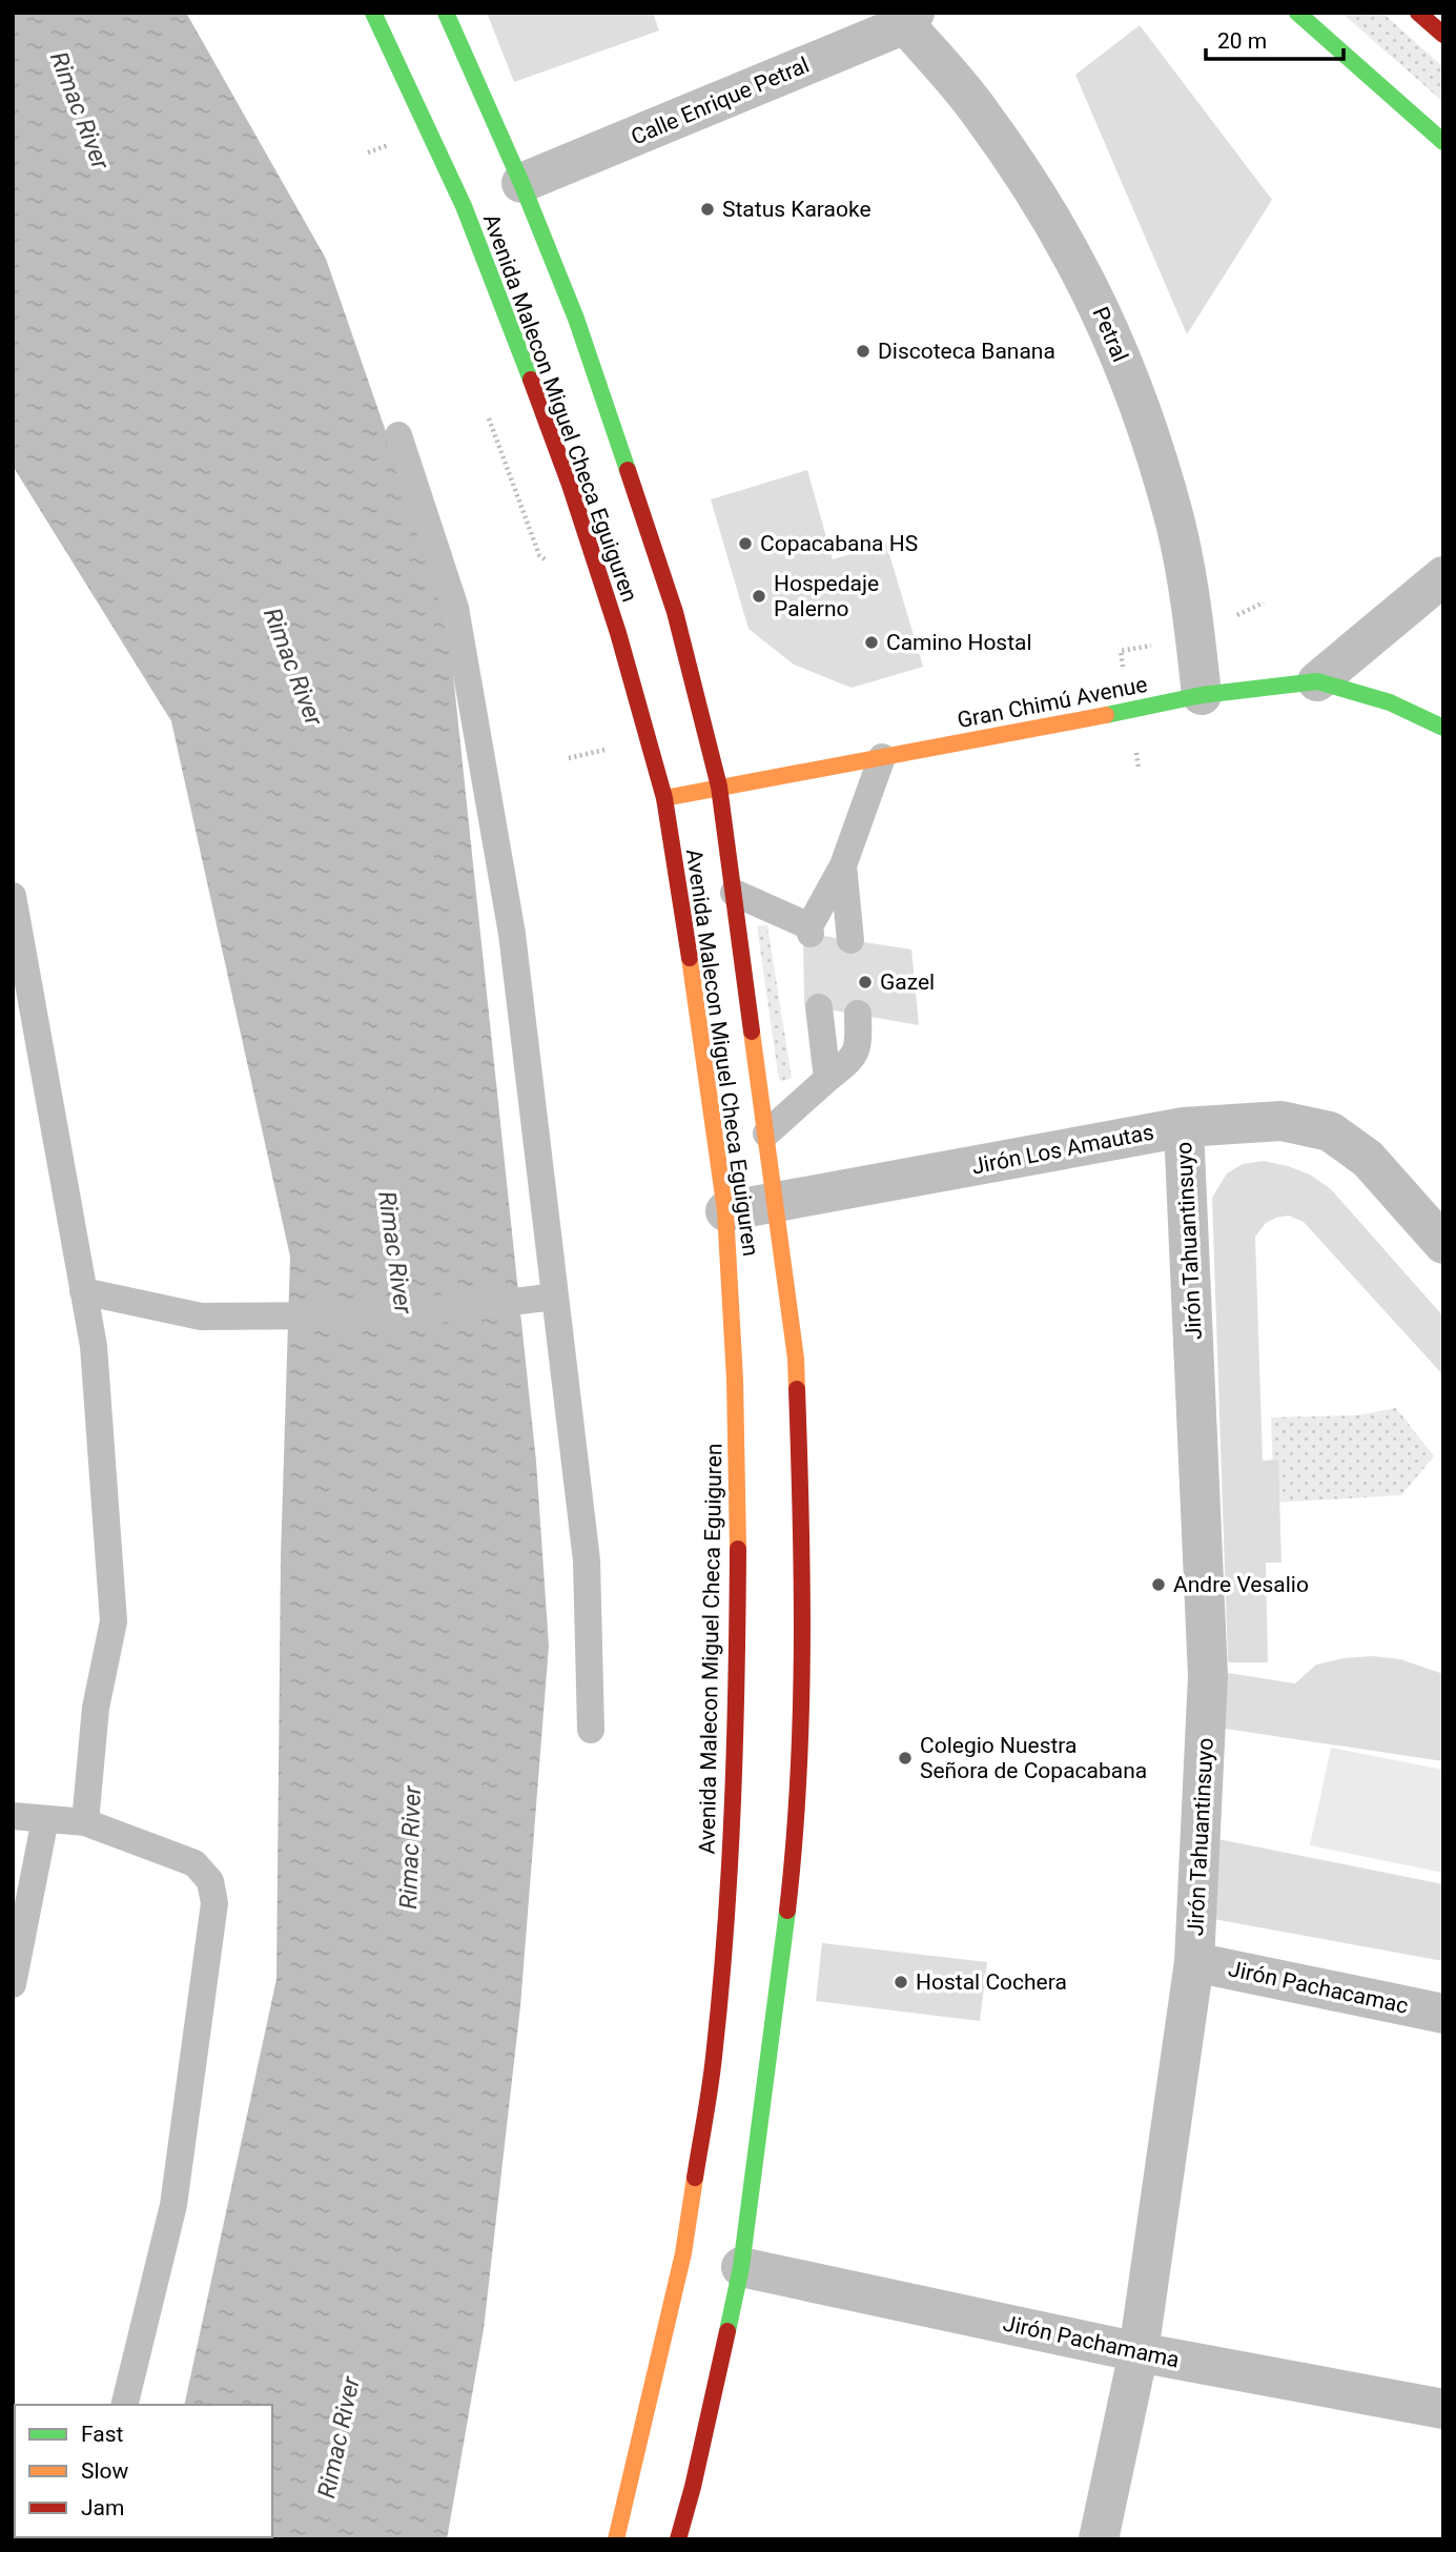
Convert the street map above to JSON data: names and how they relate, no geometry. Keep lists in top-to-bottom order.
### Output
{
  "streets": {
    "main road": ["Avenida Malecon Miguel Checa Eguiguren", "Gran Chimú Avenue"],
    "street": [
      "Calle Enrique Petral",
      "Petral",
      "Jirón Los Amautas",
      "Jirón Tahuantinsuyo",
      "Jirón Pachacamac",
      "Jirón Pachamama"
    ]
  },
  "crossings": [
    ["Calle Enrique Petral", "Petral"],
    ["Calle Enrique Petral", "Avenida Malecon Miguel Checa Eguiguren"],
    ["Petral", "Gran Chimú Avenue"],
    ["Avenida Malecon Miguel Checa Eguiguren", "Gran Chimú Avenue"],
    ["Avenida Malecon Miguel Checa Eguiguren", "Jirón Los Amautas"],
    ["Avenida Malecon Miguel Checa Eguiguren", "Jirón Pachamama"],
    ["Jirón Los Amautas", "Jirón Tahuantinsuyo"],
    ["Jirón Tahuantinsuyo", "Jirón Pachacamac"],
    ["Jirón Tahuantinsuyo", "Jirón Pachamama"]
  ],
  "water": ["Rimac River"],
  "places": [
    "Status Karaoke",
    "Discoteca Banana",
    "Copacabana HS",
    "Hospedaje Palerno",
    "Camino Hostal",
    "Gazel",
    "Andre Vesalio",
    "Colegio Nuestra Señora de Copacabana",
    "Hostal Cochera"
  ],
  "legend": ["Fast", "Slow", "Jam"],
  "scale_bar": "20 m"
}
